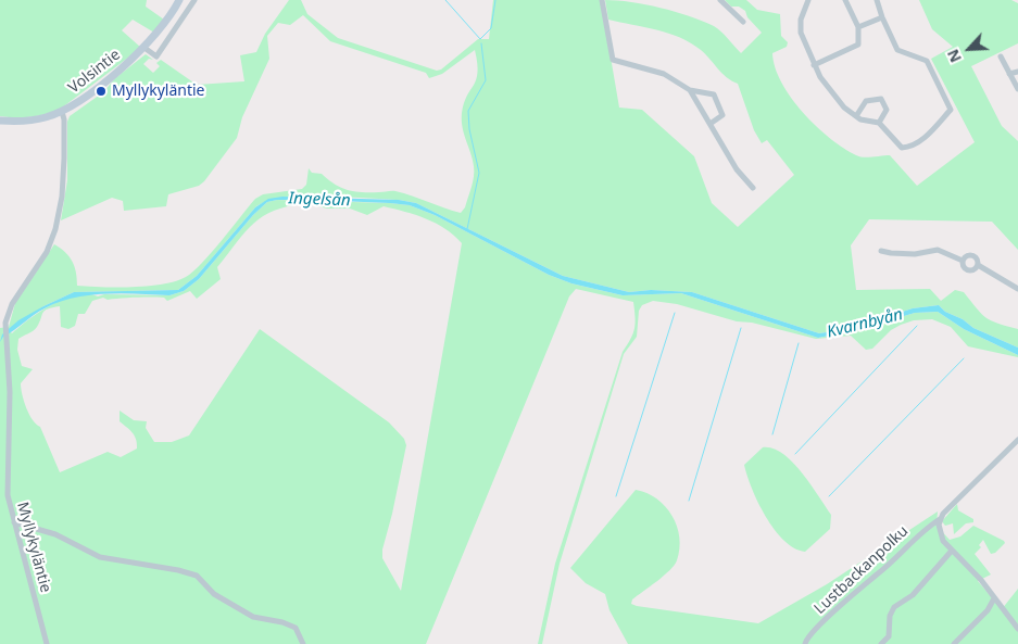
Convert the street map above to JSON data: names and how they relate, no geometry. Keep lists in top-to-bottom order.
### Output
{
  "streets": {
    "street": ["Volsintie", "Myllykyläntie", "Lustbackanpolku"]
  },
  "crossings": [
    ["Volsintie", "Myllykyläntie"]
  ],
  "water": ["Ingelsån", "Kvarnbyån"],
  "places": ["Myllykyläntie"],
  "north": "bottom left"
}
